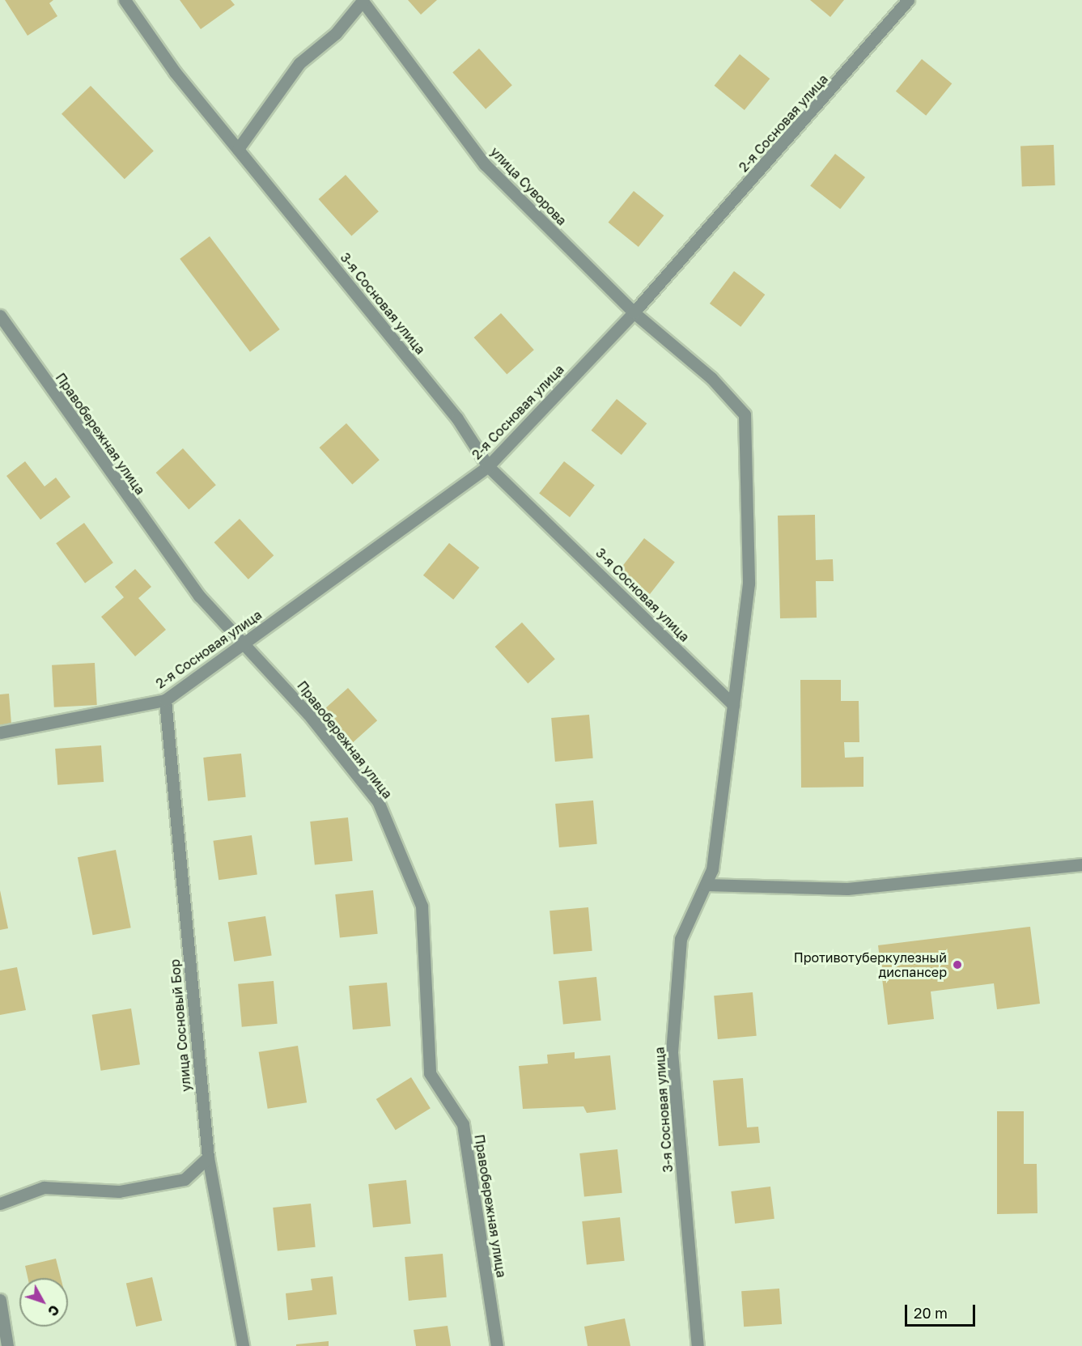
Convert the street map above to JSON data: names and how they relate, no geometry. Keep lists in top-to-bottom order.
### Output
{
  "streets": {
    "street": [
      "2-я Сосновая улица",
      "улица Суворова",
      "3-я Сосновая улица",
      "Правобережная улица",
      "улица Сосновый Бор"
    ]
  },
  "crossings": [
    ["2-я Сосновая улица", "улица Суворова"],
    ["2-я Сосновая улица", "3-я Сосновая улица"],
    ["2-я Сосновая улица", "Правобережная улица"],
    ["2-я Сосновая улица", "улица Сосновый Бор"],
    ["улица Суворова", "3-я Сосновая улица"]
  ],
  "places": ["Противотуберкулезный диспансер"],
  "scale_bar": "20 m",
  "north": "bottom right"
}
